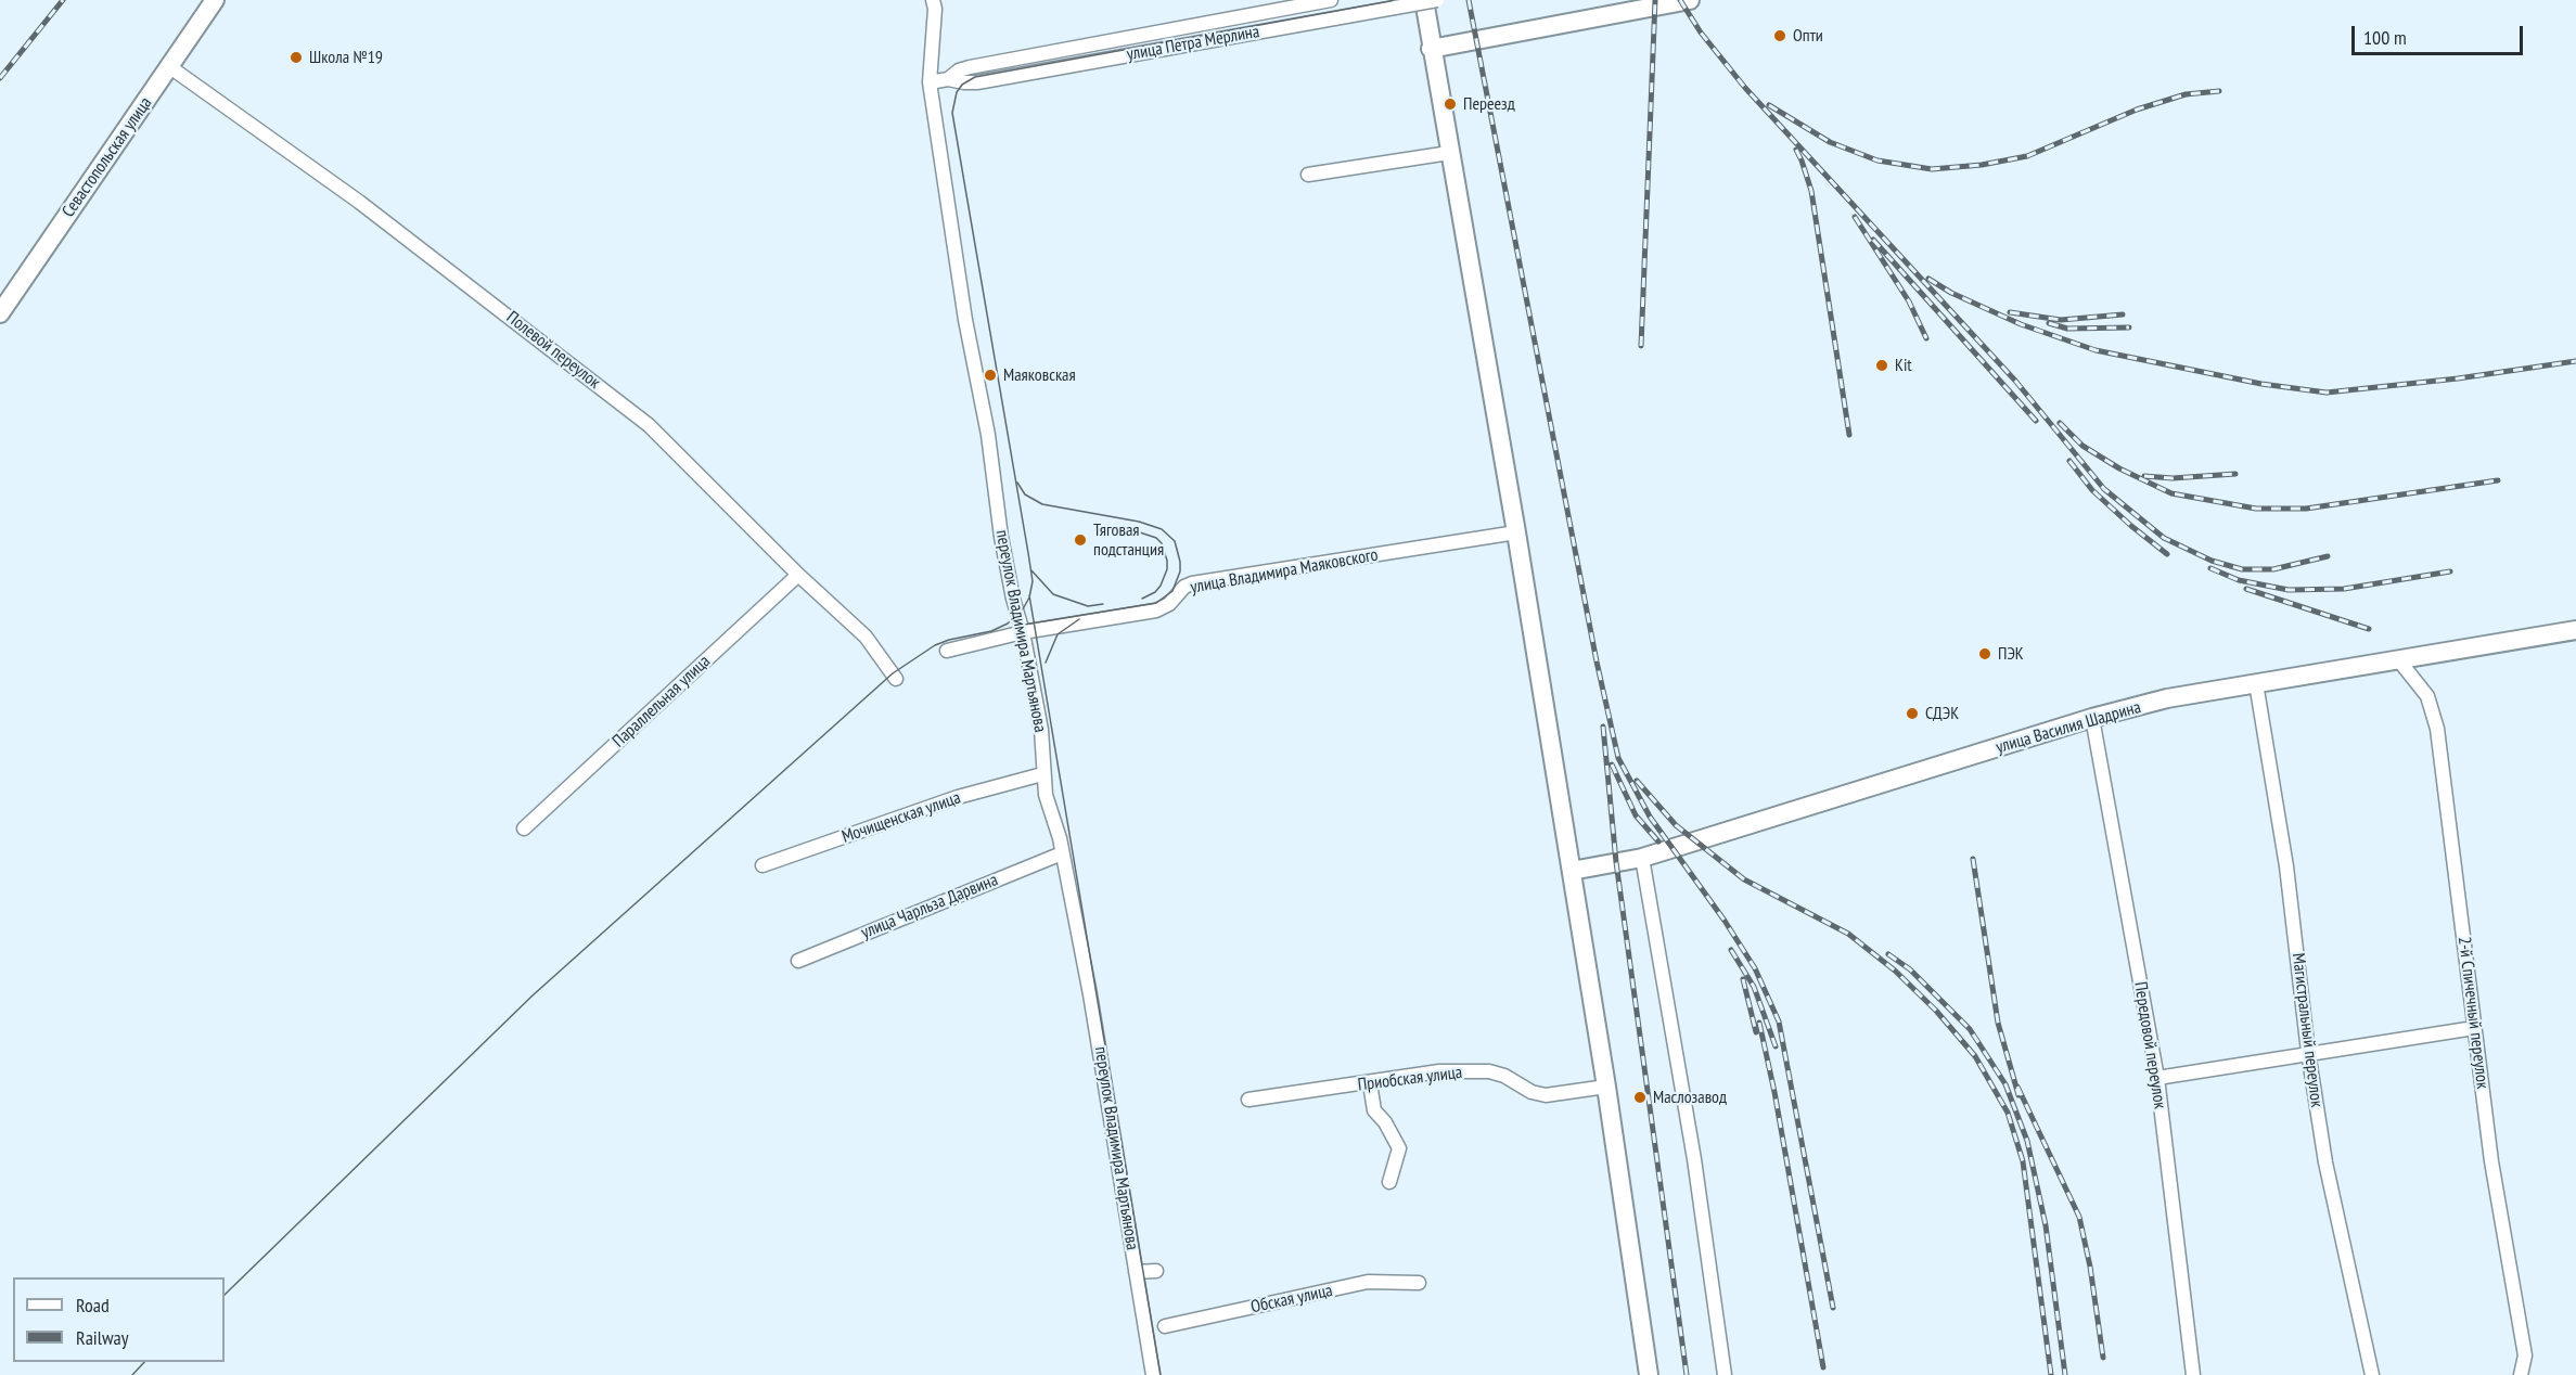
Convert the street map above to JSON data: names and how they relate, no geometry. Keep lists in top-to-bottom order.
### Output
{
  "streets": {
    "main road": ["Севастопольская улица", "улица Василия Шадрина"],
    "street": [
      "улица Петра Мерлина",
      "Полевой переулок",
      "улица Владимира Маяковского",
      "переулок Владимира Мартьянова",
      "Параллельная улица",
      "Мочищенская улица",
      "улица Чарльза Дарвина",
      "2-й Спичечный переулок",
      "Магистральный переулок",
      "Передовой переулок",
      "Приобская улица",
      "Обская улица"
    ]
  },
  "crossings": [
    ["улица Петра Мерлина", "переулок Владимира Мартьянова"],
    ["Севастопольская улица", "Полевой переулок"],
    ["Полевой переулок", "Параллельная улица"],
    ["улица Владимира Маяковского", "переулок Владимира Мартьянова"],
    ["переулок Владимира Мартьянова", "Мочищенская улица"],
    ["переулок Владимира Мартьянова", "улица Чарльза Дарвина"],
    ["улица Василия Шадрина", "2-й Спичечный переулок"],
    ["улица Василия Шадрина", "Магистральный переулок"],
    ["улица Василия Шадрина", "Передовой переулок"]
  ],
  "places": [
    "Опти",
    "Школа №19",
    "Переезд",
    "Kit",
    "Маяковская",
    "Тяговая подстанция",
    "ПЭК",
    "СДЭК",
    "Маслозавод"
  ],
  "legend": ["Road", "Railway"],
  "scale_bar": "100 m"
}
